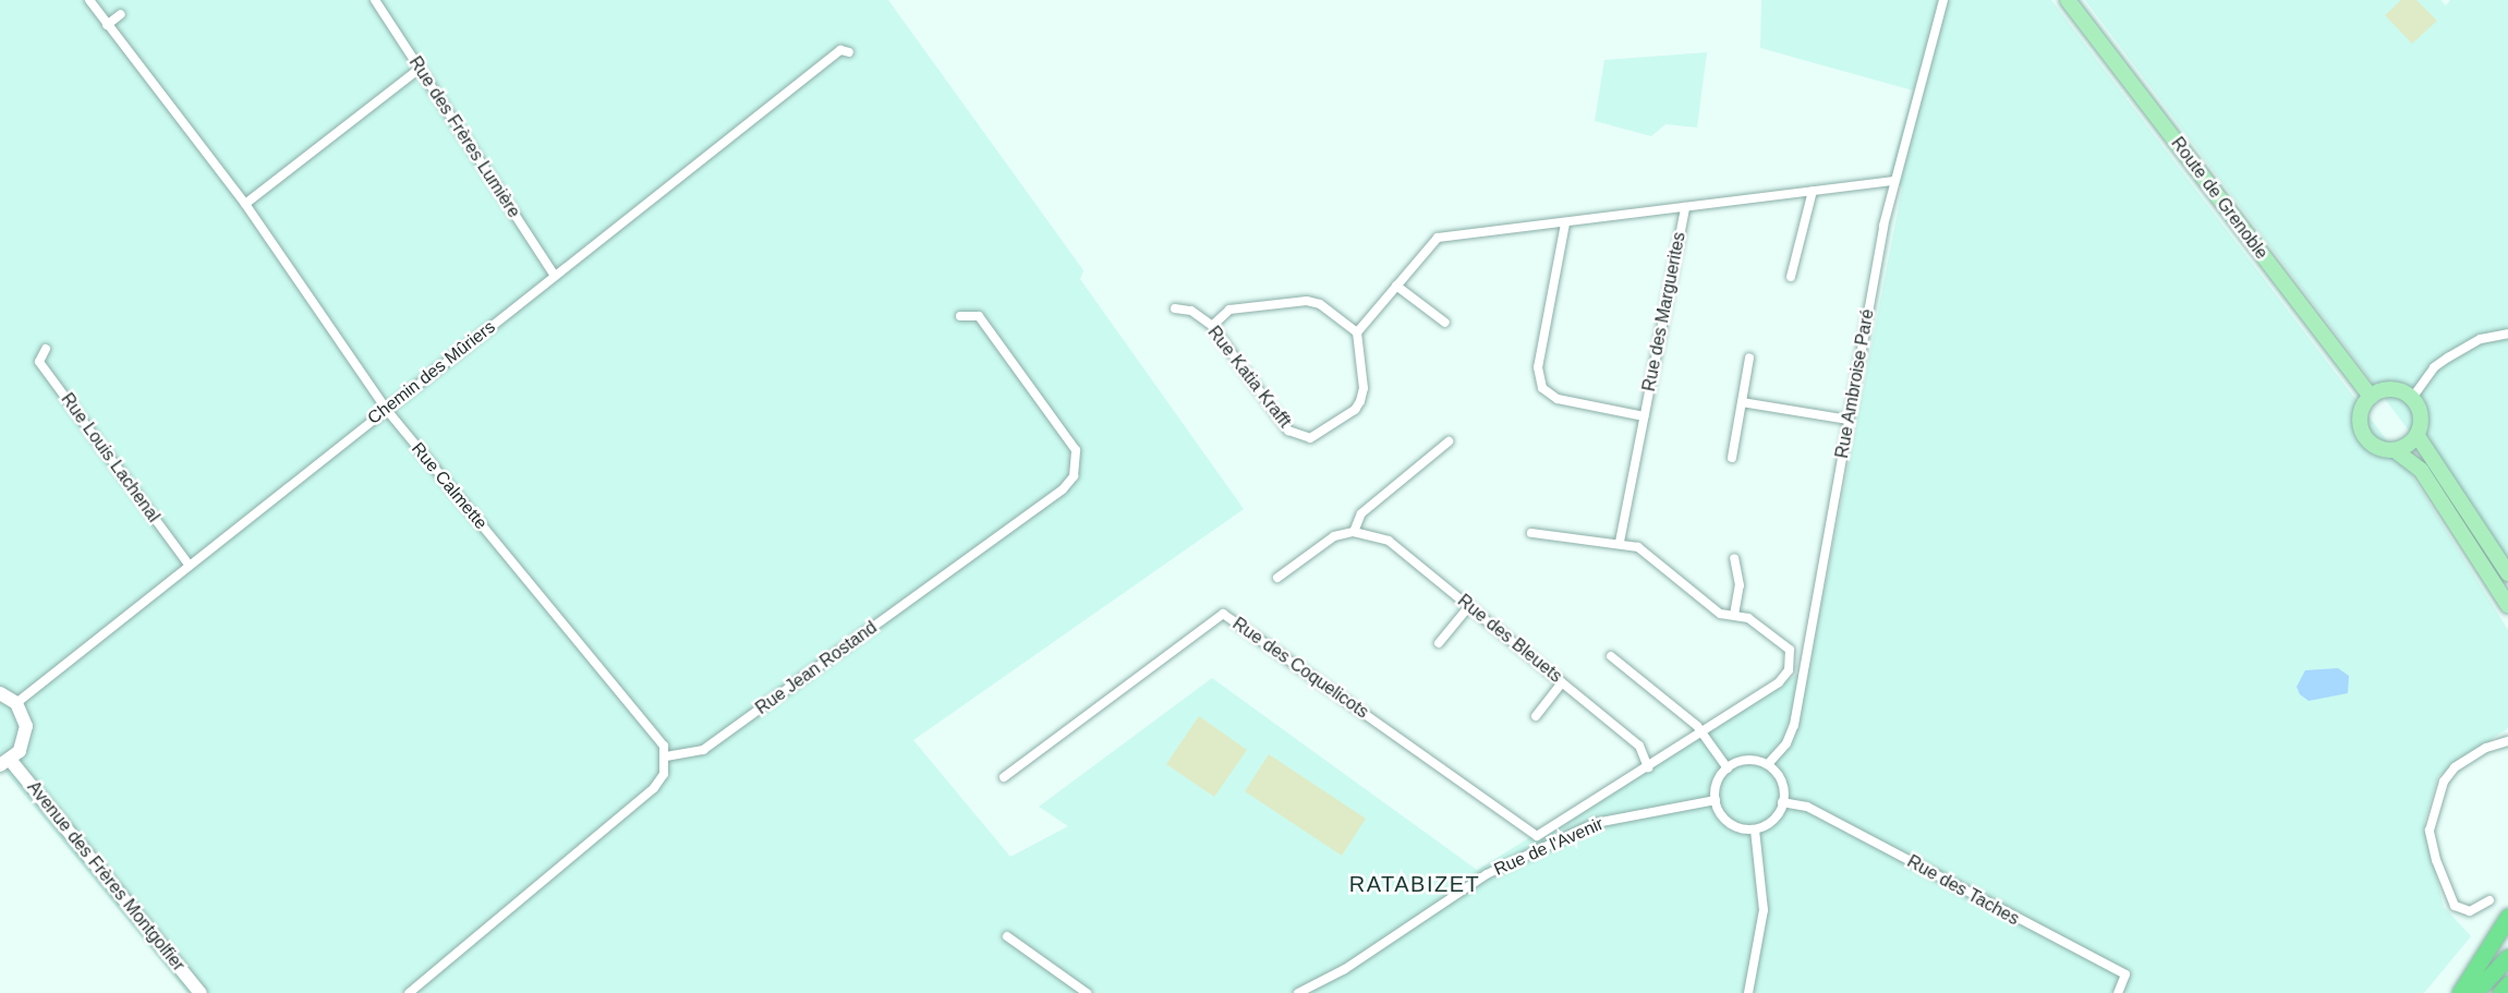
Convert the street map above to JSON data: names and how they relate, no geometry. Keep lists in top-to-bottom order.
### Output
{
  "streets": {
    "main road": ["Route de Grenoble"],
    "street": [
      "Rue des Frères Lumière",
      "Rue des Marguerites",
      "Chemin des Mûriers",
      "Rue Katia Krafft",
      "Rue Ambroise Paré",
      "Rue Louis Lachenal",
      "Rue Calmette",
      "Rue des Bleuets",
      "Rue Jean Rostand",
      "Rue des Coquelicots",
      "Rue de l'Avenir",
      "Avenue des Frères Montgolfier",
      "Rue des Taches"
    ]
  },
  "crossings": [
    ["Rue des Frères Lumière", "Chemin des Mûriers"],
    ["Rue des Marguerites", "Rue Ambroise Paré"],
    ["Chemin des Mûriers", "Rue Louis Lachenal"],
    ["Chemin des Mûriers", "Rue Calmette"],
    ["Rue Ambroise Paré", "Rue de l'Avenir"],
    ["Rue Ambroise Paré", "Rue des Taches"],
    ["Rue Calmette", "Rue Jean Rostand"],
    ["Rue des Bleuets", "Rue de l'Avenir"],
    ["Rue des Coquelicots", "Rue de l'Avenir"],
    ["Rue de l'Avenir", "Rue des Taches"]
  ],
  "districts": ["RATABIZET"]
}
